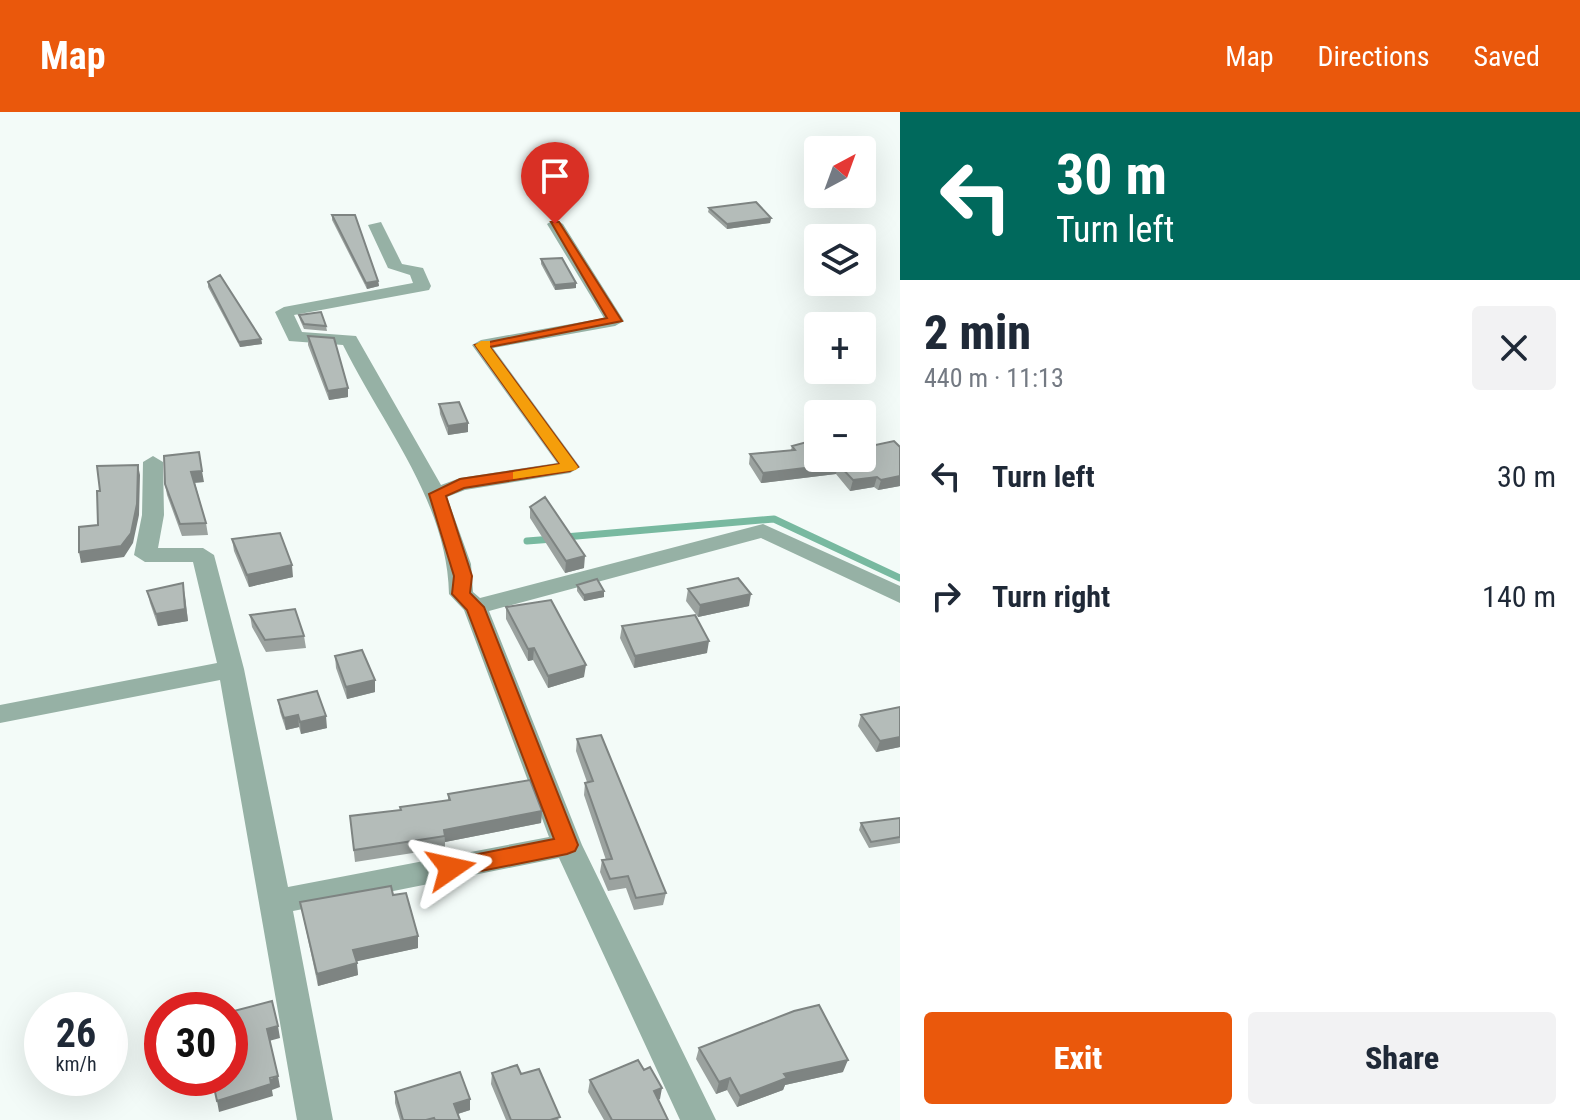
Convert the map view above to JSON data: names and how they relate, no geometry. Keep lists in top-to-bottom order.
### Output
{
  "north": "top right",
  "page": {
    "header": "Map",
    "nav": ["Map", "Directions", "Saved"],
    "turn": ["30 m", "Turn left"],
    "map_buttons": ["+", "−"],
    "heading": ["2 min", "440 m · 11:13"],
    "list": [
      {
        "name": "Turn left",
        "value": "30 m"
      },
      {
        "name": "Turn right",
        "value": "140 m"
      }
    ],
    "speed": "26 km/h",
    "limit": "30",
    "buttons": ["Exit", "Share"]
  }
}
